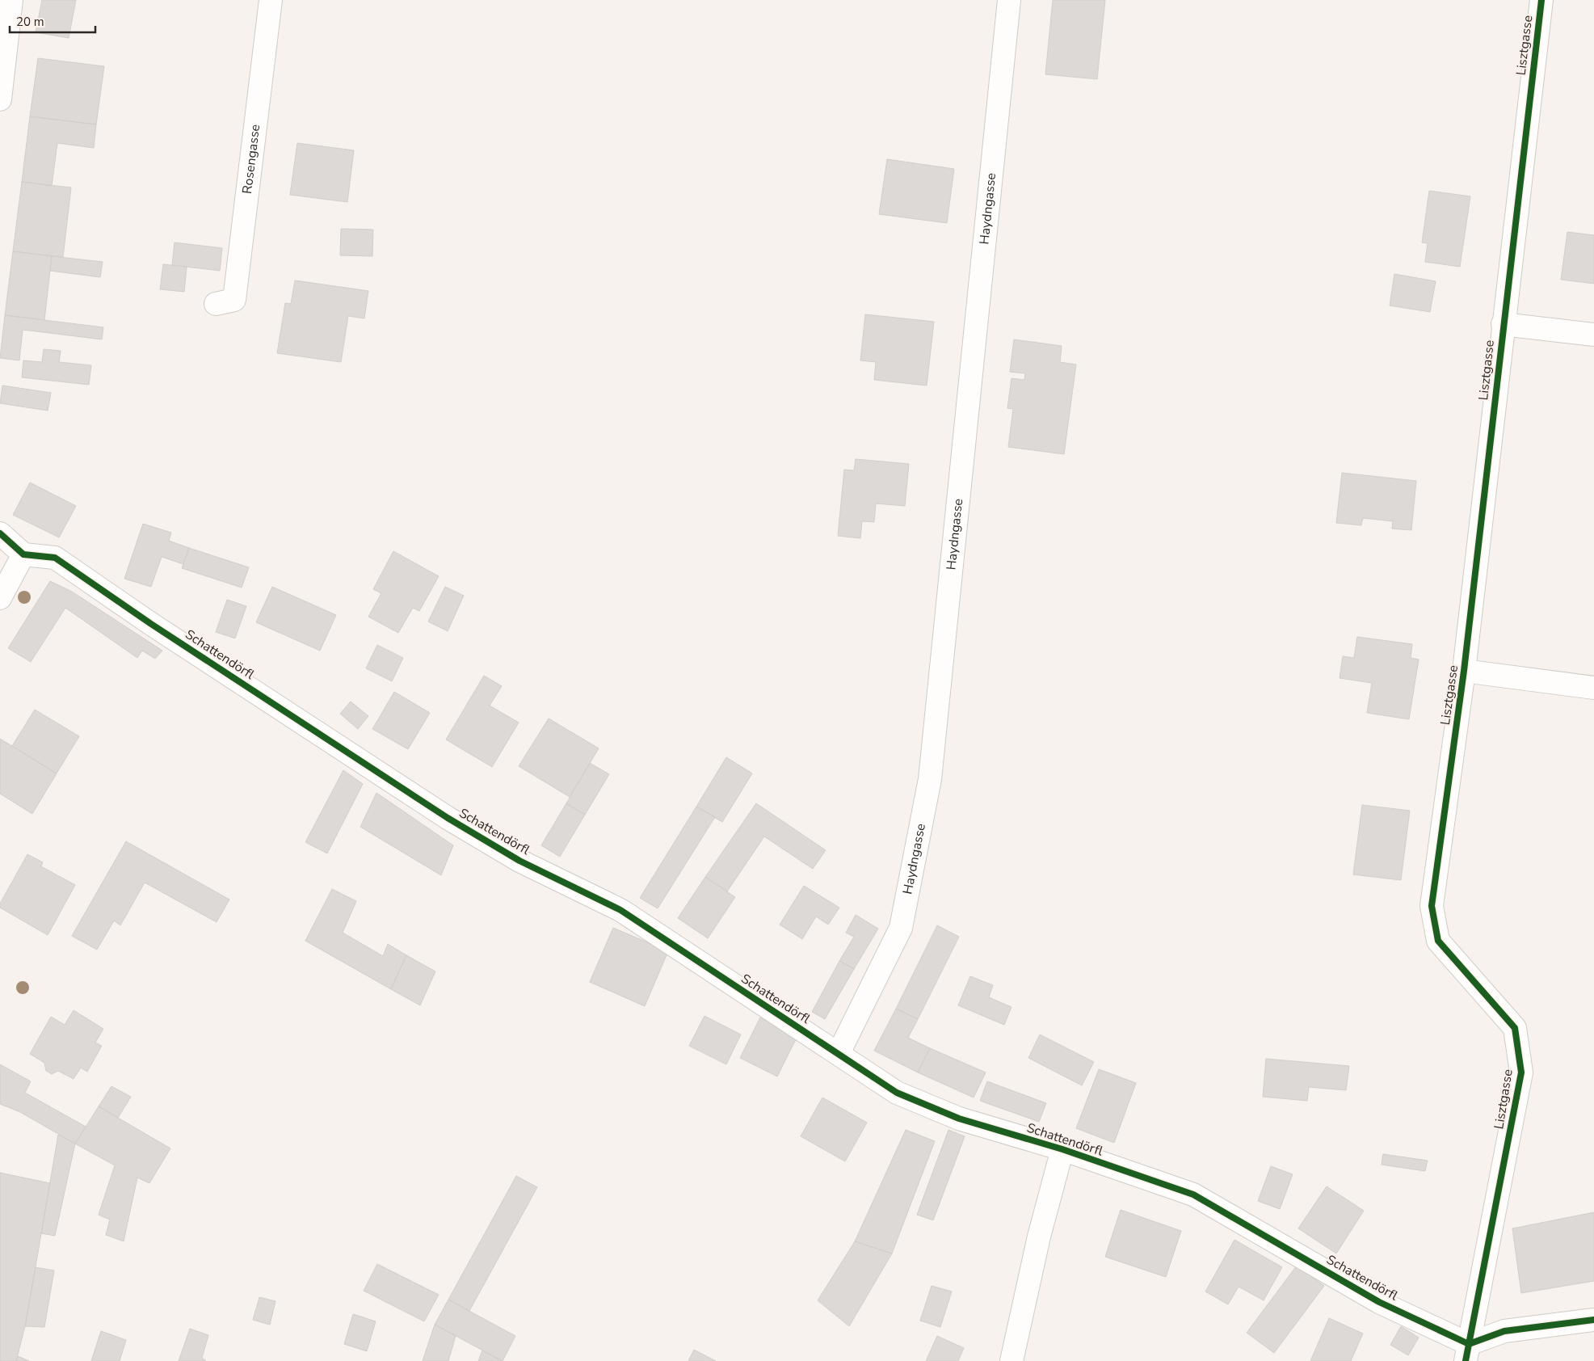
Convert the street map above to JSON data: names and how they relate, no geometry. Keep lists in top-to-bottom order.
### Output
{
  "streets": {
    "street": [
      "Lisztgasse",
      "Rosengasse",
      "Haydngasse",
      "Schattendörfl"
    ]
  },
  "crossings": [
    ["Lisztgasse", "Schattendörfl"],
    ["Haydngasse", "Schattendörfl"]
  ],
  "scale_bar": "20 m"
}
